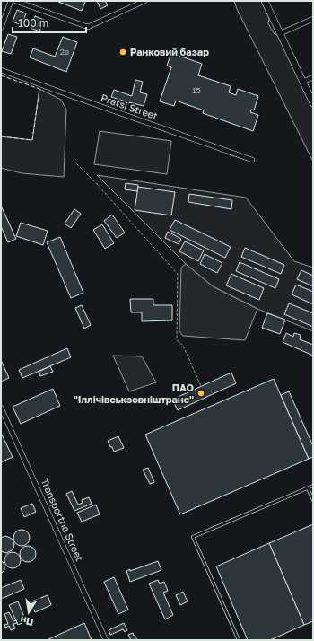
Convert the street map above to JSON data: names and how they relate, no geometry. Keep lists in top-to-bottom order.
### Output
{
  "streets": {
    "street": ["Pratsi Street", "Transportna Street"]
  },
  "places": ["Ранковий базар", "ПАО \"Іллічівськзовніштранс\""],
  "house_numbers": ["2а", "15"],
  "scale_bar": "100 m",
  "north": "bottom"
}
